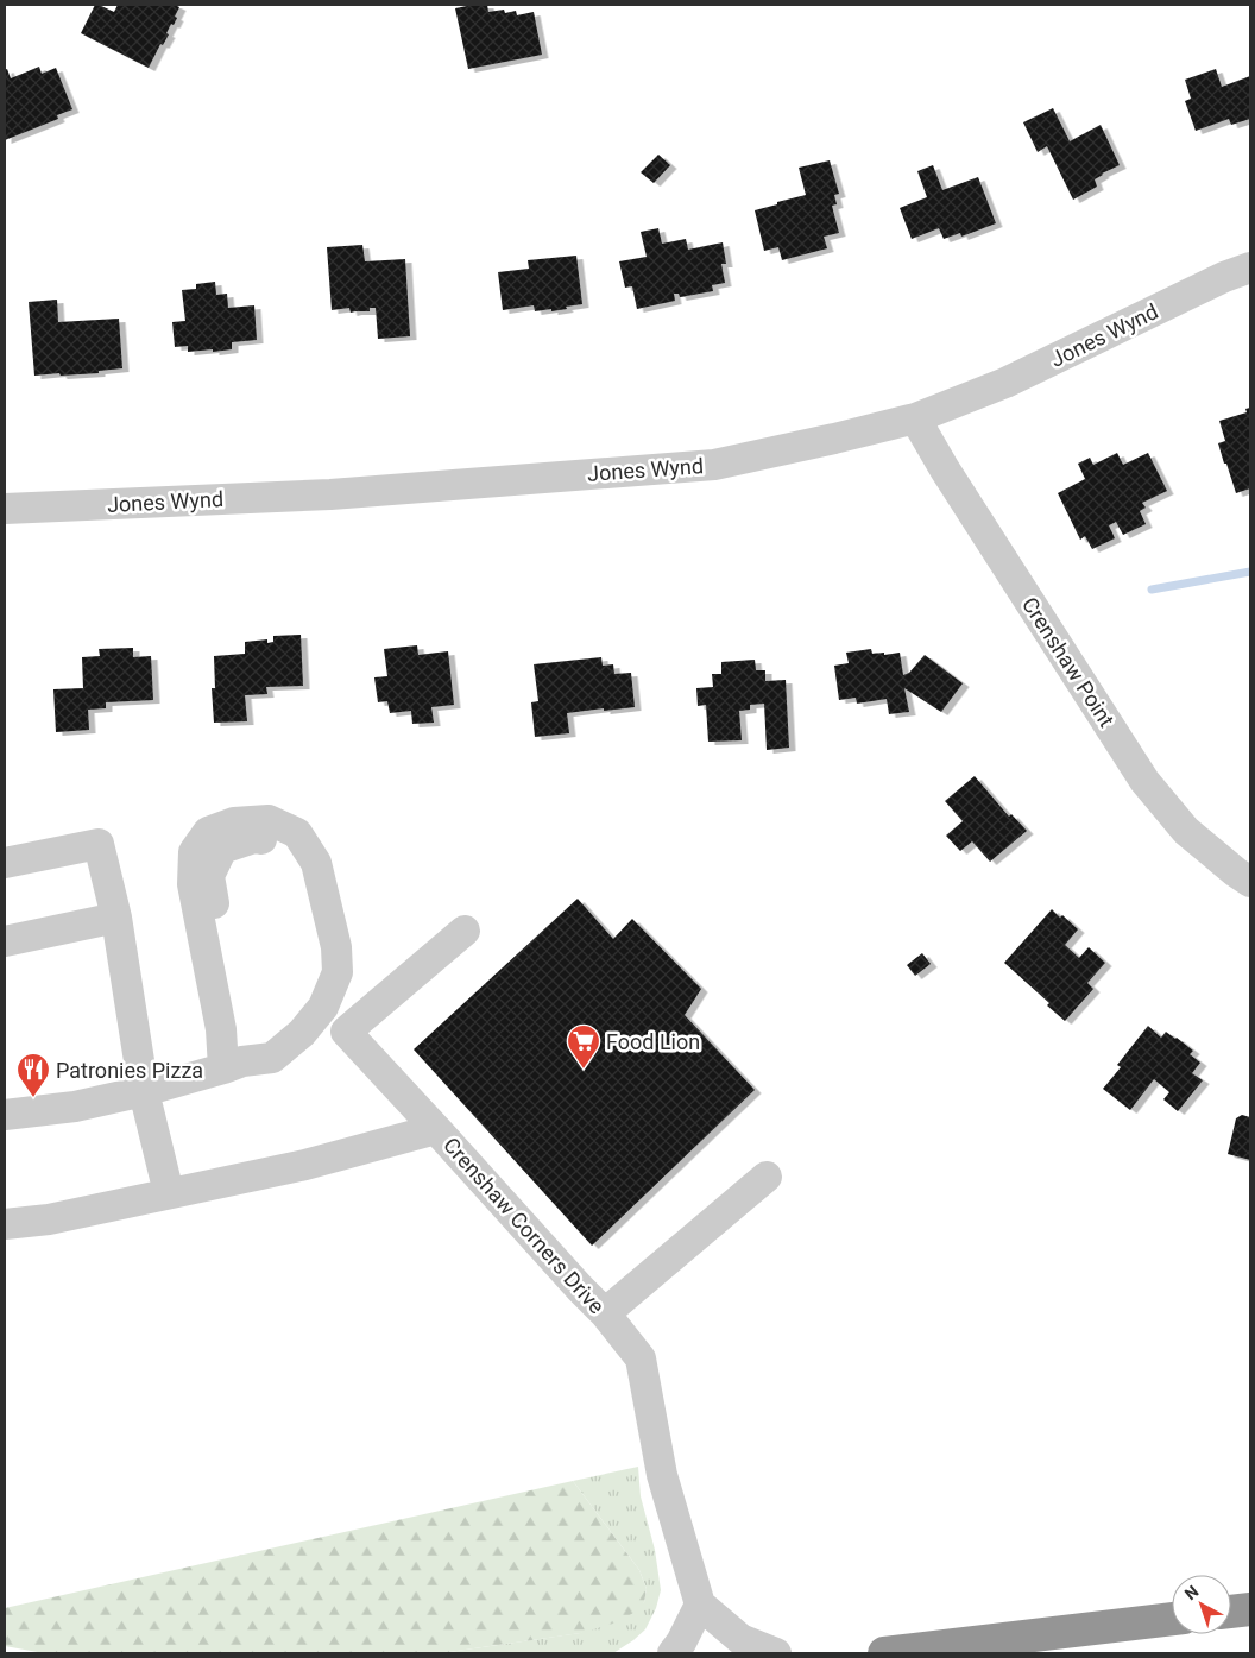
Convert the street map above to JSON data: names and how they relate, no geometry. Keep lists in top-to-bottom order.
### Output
{
  "streets": {
    "street": ["Jones Wynd", "Crenshaw Point", "Crenshaw Corners Drive"]
  },
  "crossings": [
    ["Jones Wynd", "Crenshaw Point"]
  ],
  "places": {
    "supermarket": ["Food Lion"],
    "restaurant": ["Patronies Pizza"]
  },
  "north": "top left"
}
